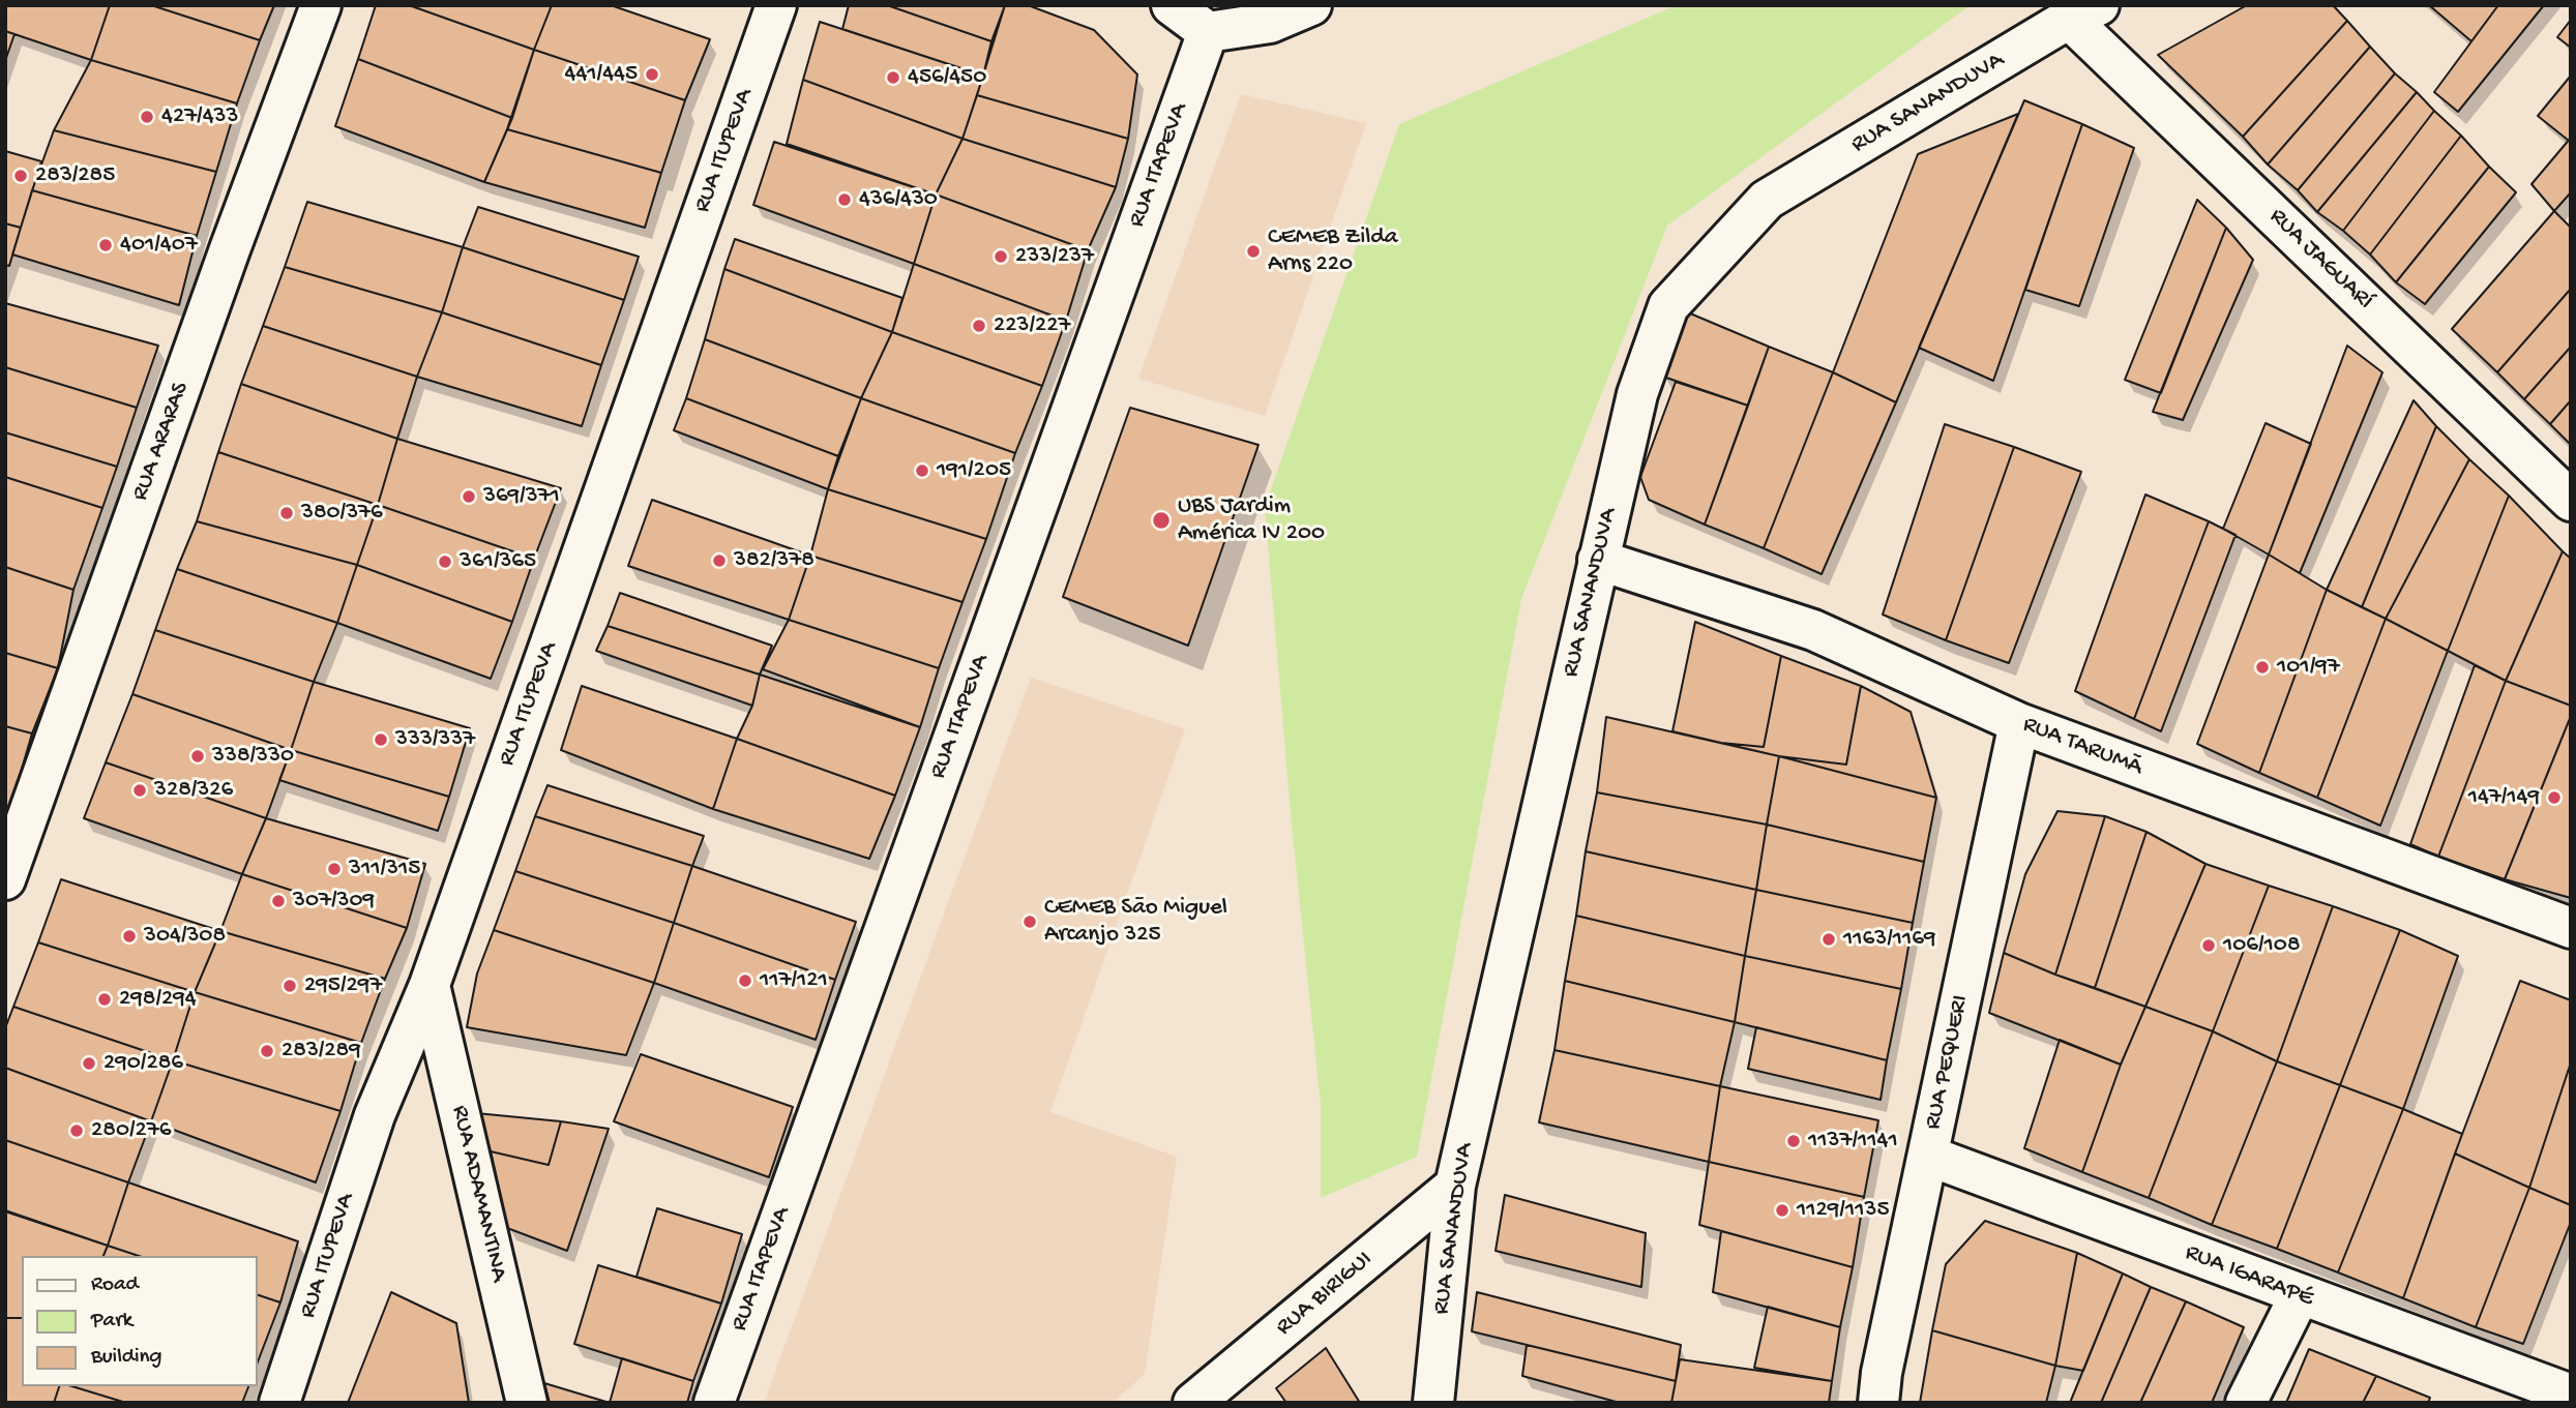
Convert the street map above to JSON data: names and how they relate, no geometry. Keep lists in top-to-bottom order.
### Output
{
  "streets": {
    "street": [
      "RUA SANANDUVA",
      "RUA ITUPEVA",
      "RUA ITAPEVA",
      "RUA JAGUARÍ",
      "RUA ARARAS",
      "RUA TARUMÃ",
      "RUA PEQUERI",
      "RUA ADAMANTINA",
      "RUA IGARAPÉ",
      "RUA BIRIGUI"
    ]
  },
  "crossings": [
    ["RUA SANANDUVA", "RUA JAGUARÍ"],
    ["RUA SANANDUVA", "RUA TARUMÃ"],
    ["RUA SANANDUVA", "RUA BIRIGUI"],
    ["RUA ITUPEVA", "RUA ADAMANTINA"],
    ["RUA TARUMÃ", "RUA PEQUERI"],
    ["RUA PEQUERI", "RUA IGARAPÉ"]
  ],
  "places": [
    "441/445",
    "456/450",
    "427/433",
    "283/285",
    "436/430",
    "401/407",
    "CEMEB Zilda Arns 220",
    "233/237",
    "223/227",
    "191/205",
    "369/371",
    "380/376",
    "UBS Jardim América IV 200",
    "382/378",
    "361/365",
    "101/97",
    "333/337",
    "338/330",
    "328/326",
    "147/149",
    "311/315",
    "307/309",
    "CEMEB São Miguel Arcanjo 325",
    "304/308",
    "1163/1169",
    "106/108",
    "117/121",
    "295/297",
    "298/294",
    "283/289",
    "290/286",
    "280/276",
    "1137/1141",
    "1129/1135"
  ],
  "legend": ["Road", "Park", "Building"]
}
